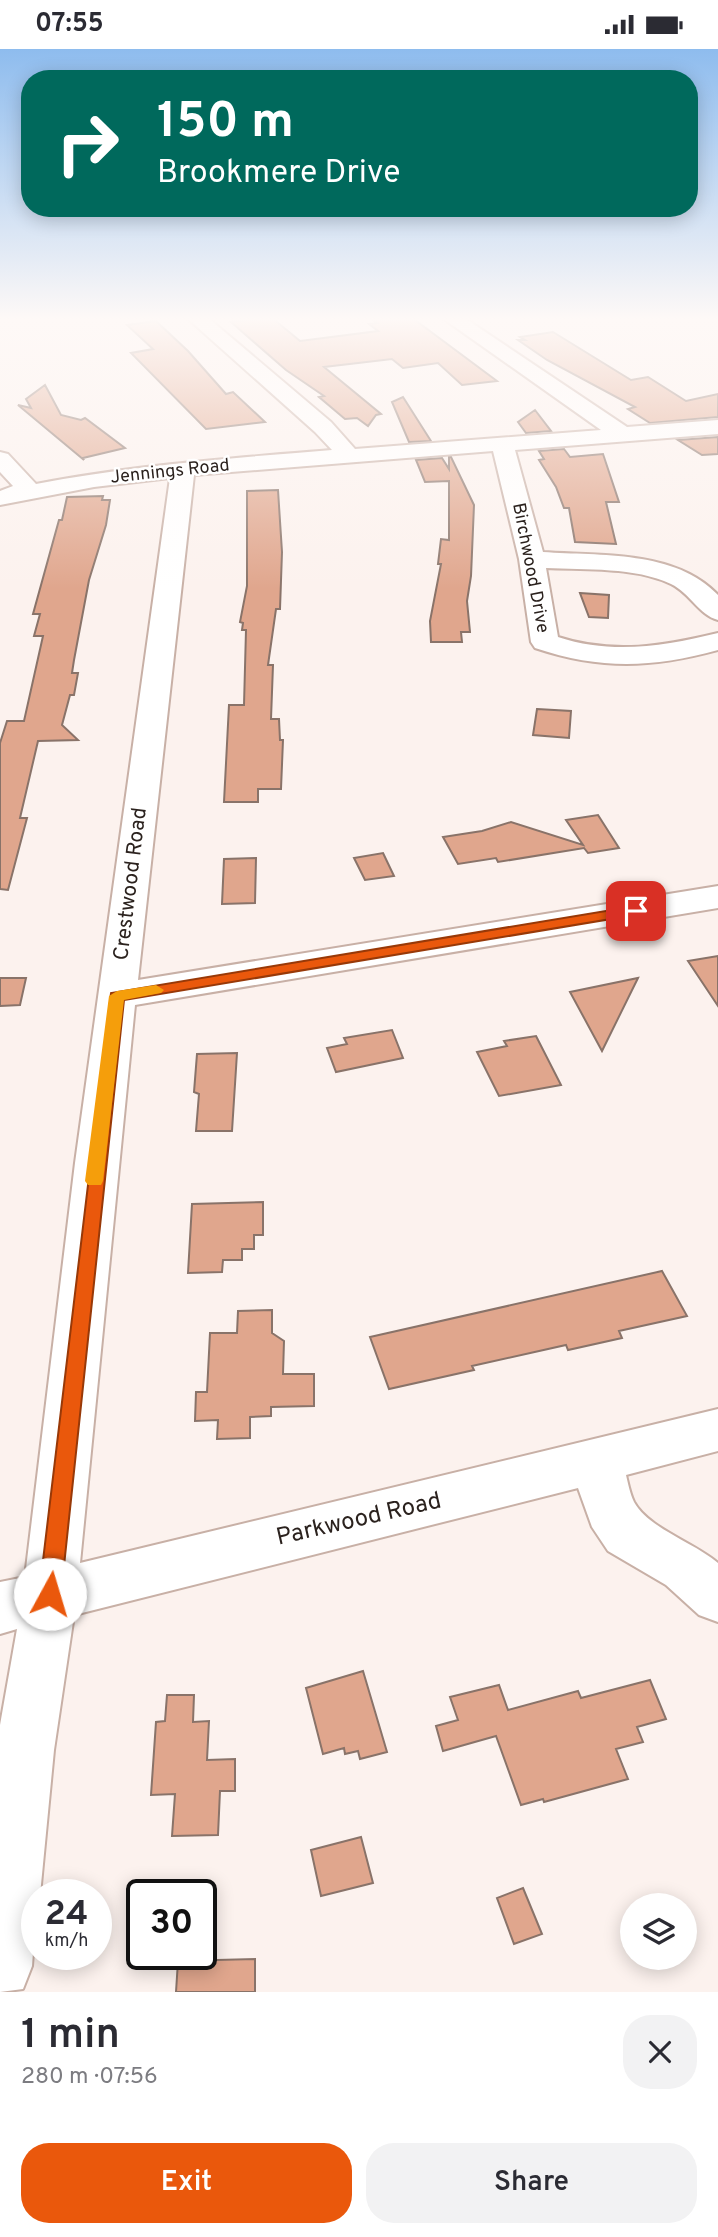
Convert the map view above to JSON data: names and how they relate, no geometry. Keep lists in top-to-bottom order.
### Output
{
  "streets": {
    "street": [
      "Jennings Road",
      "Birchwood Drive",
      "Crestwood Road",
      "Parkwood Road"
    ]
  },
  "crossings": [
    ["Jennings Road", "Birchwood Drive"],
    ["Jennings Road", "Crestwood Road"],
    ["Crestwood Road", "Parkwood Road"]
  ],
  "page": {
    "status": "07:55",
    "turn": ["150 m", "Brookmere Drive"],
    "speed": "24 km/h",
    "limit": "30",
    "heading": ["1 min", "280 m · 07:56"],
    "buttons": ["Exit", "Share"]
  }
}
